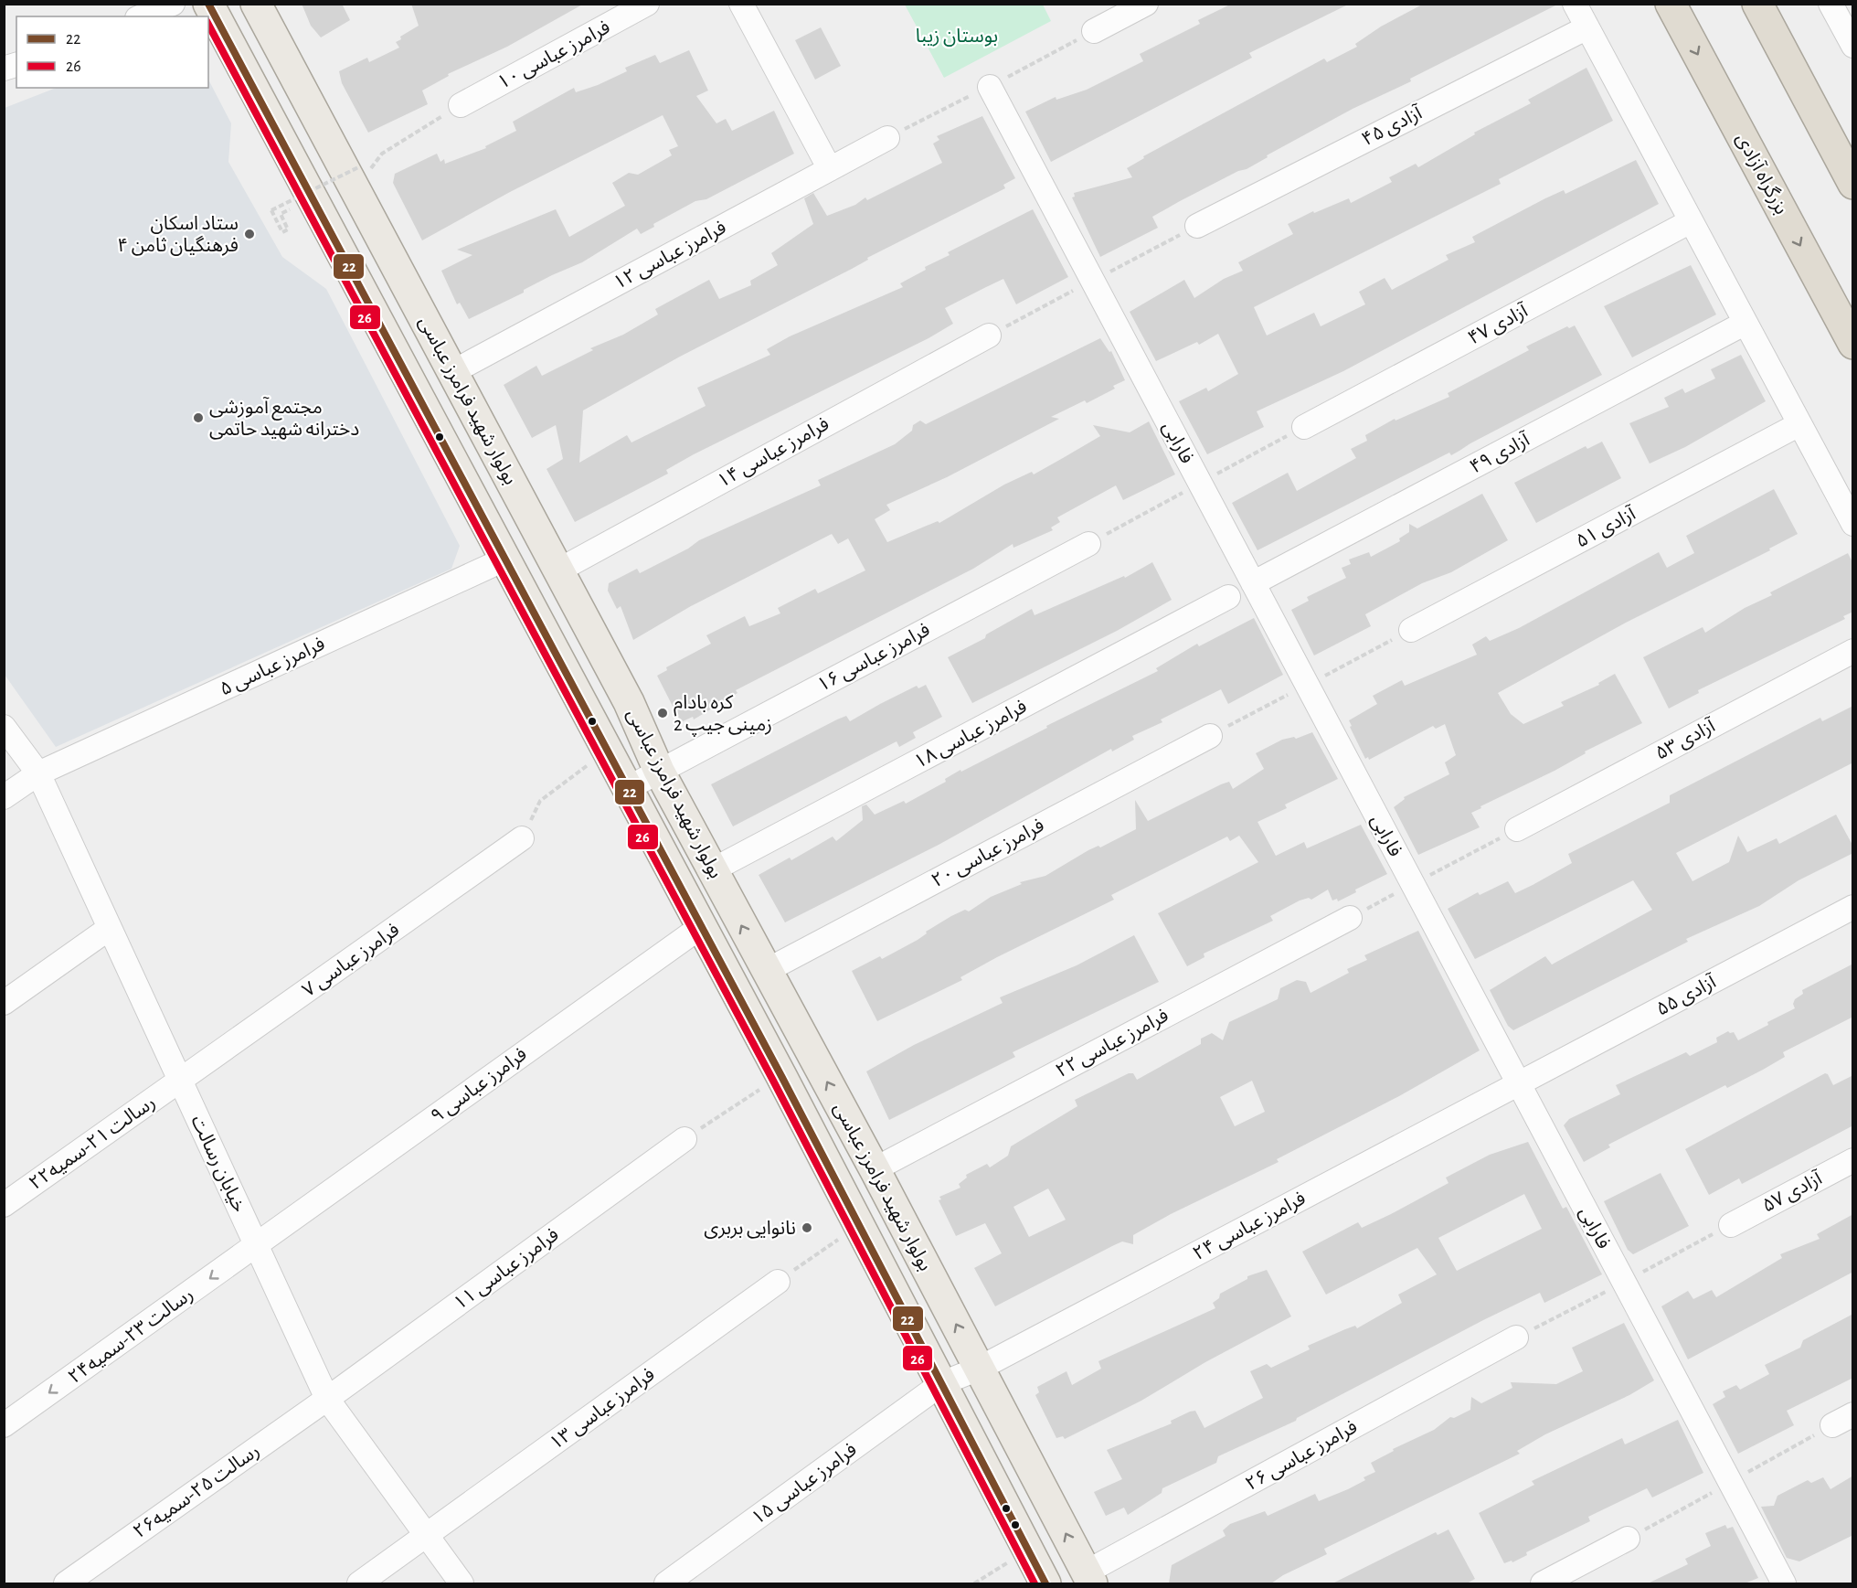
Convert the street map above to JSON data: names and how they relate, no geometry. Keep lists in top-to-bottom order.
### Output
{
  "streets": {
    "highway": ["بزرگراه آزادی"],
    "main road": ["بولوار شهید فرامرز عباسی"],
    "street": [
      "فرامرز عباسی ۱۰",
      "۴۵ آزادی",
      "فرامرز عباسی ۱۲",
      "۴۷ آزادی",
      "فارابی",
      "فرامرز عباسی ۱۴",
      "۴۹ آزادی",
      "۵۱ آزادی",
      "فرامرز عباسی ۱۶",
      "فرامرز عباسی ۵",
      "فرامرز عباسی ۱۸",
      "۵۳ آزادی",
      "فرامرز عباسی ۲۰",
      "فرامرز عباسی ۷",
      "آزادی ۵۵",
      "فرامرز عباسی ۲۲",
      "فرامرز عباسی ۹",
      "رسالت ۲۱-سمیه۲۲",
      "خیابان رسالت",
      "آزادی ۵۷",
      "فرامرز عباسی ۲۴",
      "فرامرز عباسی ۱۱",
      "رسالت ۲۳-سمیه۲۴",
      "فرامرز عباسی ۱۳",
      "فرامرز عباسی ۲۶",
      "فرامرز عباسی ۱۵",
      "رسالت ۲۵-سمیه۲۶"
    ]
  },
  "crossings": [
    ["فرامرز عباسی ۱۲", "بولوار شهید فرامرز عباسی"],
    ["بولوار شهید فرامرز عباسی", "فرامرز عباسی ۱۴"],
    ["بولوار شهید فرامرز عباسی", "فرامرز عباسی ۱۶"],
    ["بولوار شهید فرامرز عباسی", "فرامرز عباسی ۵"],
    ["بولوار شهید فرامرز عباسی", "فرامرز عباسی ۱۸"],
    ["بولوار شهید فرامرز عباسی", "فرامرز عباسی ۲۰"],
    ["بولوار شهید فرامرز عباسی", "فرامرز عباسی ۲۲"],
    ["بولوار شهید فرامرز عباسی", "فرامرز عباسی ۹"],
    ["بولوار شهید فرامرز عباسی", "فرامرز عباسی ۲۴"],
    ["بولوار شهید فرامرز عباسی", "فرامرز عباسی ۲۶"],
    ["بولوار شهید فرامرز عباسی", "فرامرز عباسی ۱۵"],
    ["فارابی", "۴۹ آزادی"],
    ["فارابی", "آزادی ۵۵"],
    ["فارابی", "فرامرز عباسی ۲۴"],
    ["فرامرز عباسی ۵", "خیابان رسالت"],
    ["فرامرز عباسی ۷", "رسالت ۲۱-سمیه۲۲"],
    ["فرامرز عباسی ۷", "خیابان رسالت"],
    ["آزادی ۵۵", "فرامرز عباسی ۲۴"],
    ["فرامرز عباسی ۹", "خیابان رسالت"],
    ["فرامرز عباسی ۹", "رسالت ۲۳-سمیه۲۴"],
    ["رسالت ۲۱-سمیه۲۲", "خیابان رسالت"],
    ["خیابان رسالت", "فرامرز عباسی ۱۱"],
    ["خیابان رسالت", "رسالت ۲۳-سمیه۲۴"],
    ["خیابان رسالت", "فرامرز عباسی ۱۳"],
    ["خیابان رسالت", "رسالت ۲۵-سمیه۲۶"],
    ["فرامرز عباسی ۲۴", "فرامرز عباسی ۱۵"],
    ["فرامرز عباسی ۱۱", "رسالت ۲۵-سمیه۲۶"]
  ],
  "one_way": ["رسالت ۲۳-سمیه۲۴"],
  "parks": ["بوستان زیبا"],
  "places": [
    "ستاد اسکان فرهنگیان ثامن ۴",
    "مجتمع آموزشی دخترانه شهید حاتمی",
    "کره بادام زمینی جیپ 2",
    "نانوایی بربری"
  ],
  "lines": ["transit line 22", "transit line 26"],
  "legend": ["22", "26"]
}
